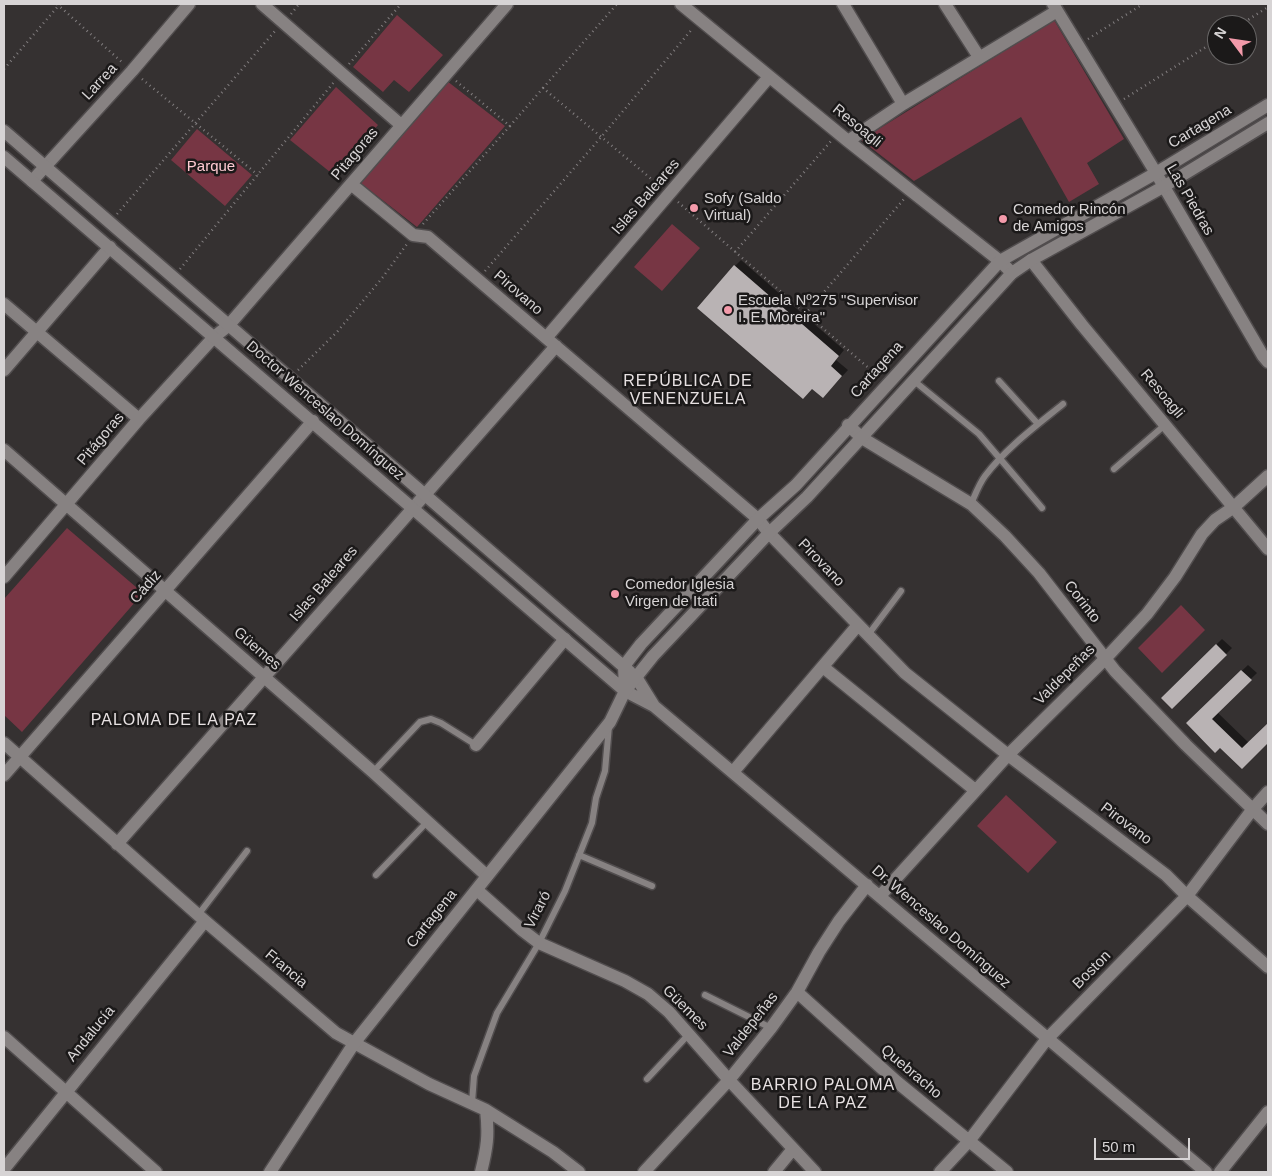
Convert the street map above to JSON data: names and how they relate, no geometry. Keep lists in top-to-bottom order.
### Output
{
  "streets": {
    "street": [
      "Larrea",
      "Resoagli",
      "Cartagena",
      "Pitagoras",
      "Islas Baleares",
      "Las Piedras",
      "Pirovano",
      "Doctor Wenceslao Domínguez",
      "Pitágoras",
      "Cádiz",
      "Corinto",
      "Güemes",
      "Valdepeñas",
      "Dr. Wenceslao Domínguez",
      "Francia",
      "Boston",
      "Andalucía",
      "Quebracho"
    ],
    "lane": ["Viraró"]
  },
  "crossings": [
    ["Larrea", "Doctor Wenceslao Domínguez"],
    ["Resoagli", "Cartagena"],
    ["Resoagli", "Islas Baleares"],
    ["Resoagli", "Valdepeñas"],
    ["Cartagena", "Las Piedras"],
    ["Cartagena", "Pirovano"],
    ["Cartagena", "Doctor Wenceslao Domínguez"],
    ["Cartagena", "Corinto"],
    ["Cartagena", "Güemes"],
    ["Cartagena", "Viraró"],
    ["Cartagena", "Dr. Wenceslao Domínguez"],
    ["Cartagena", "Francia"],
    ["Pitagoras", "Pirovano"],
    ["Pitagoras", "Doctor Wenceslao Domínguez"],
    ["Pitagoras", "Pitágoras"],
    ["Islas Baleares", "Pirovano"],
    ["Islas Baleares", "Doctor Wenceslao Domínguez"],
    ["Islas Baleares", "Güemes"],
    ["Islas Baleares", "Francia"],
    ["Pirovano", "Valdepeñas"],
    ["Pirovano", "Boston"],
    ["Doctor Wenceslao Domínguez", "Pitágoras"],
    ["Doctor Wenceslao Domínguez", "Cádiz"],
    ["Doctor Wenceslao Domínguez", "Dr. Wenceslao Domínguez"],
    ["Pitágoras", "Güemes"],
    ["Cádiz", "Güemes"],
    ["Cádiz", "Francia"],
    ["Corinto", "Valdepeñas"],
    ["Corinto", "Boston"],
    ["Güemes", "Valdepeñas"],
    ["Güemes", "Viraró"],
    ["Valdepeñas", "Dr. Wenceslao Domínguez"],
    ["Valdepeñas", "Quebracho"],
    ["Viraró", "Francia"],
    ["Dr. Wenceslao Domínguez", "Boston"],
    ["Francia", "Andalucía"],
    ["Boston", "Quebracho"]
  ],
  "districts": ["REPÚBLICA DE VENENZUELA", "PALOMA DE LA PAZ", "BARRIO PALOMA DE LA PAZ"],
  "parks": ["Parque"],
  "places": [
    "Sofy (Saldo Virtual)",
    "Comedor Rincón de Amigos",
    "Escuela Nº275 \"Supervisor I. E. Moreira\"",
    "Comedor Iglesia Virgen de Itati"
  ],
  "scale_bar": "50 m",
  "north": "top left"
}
